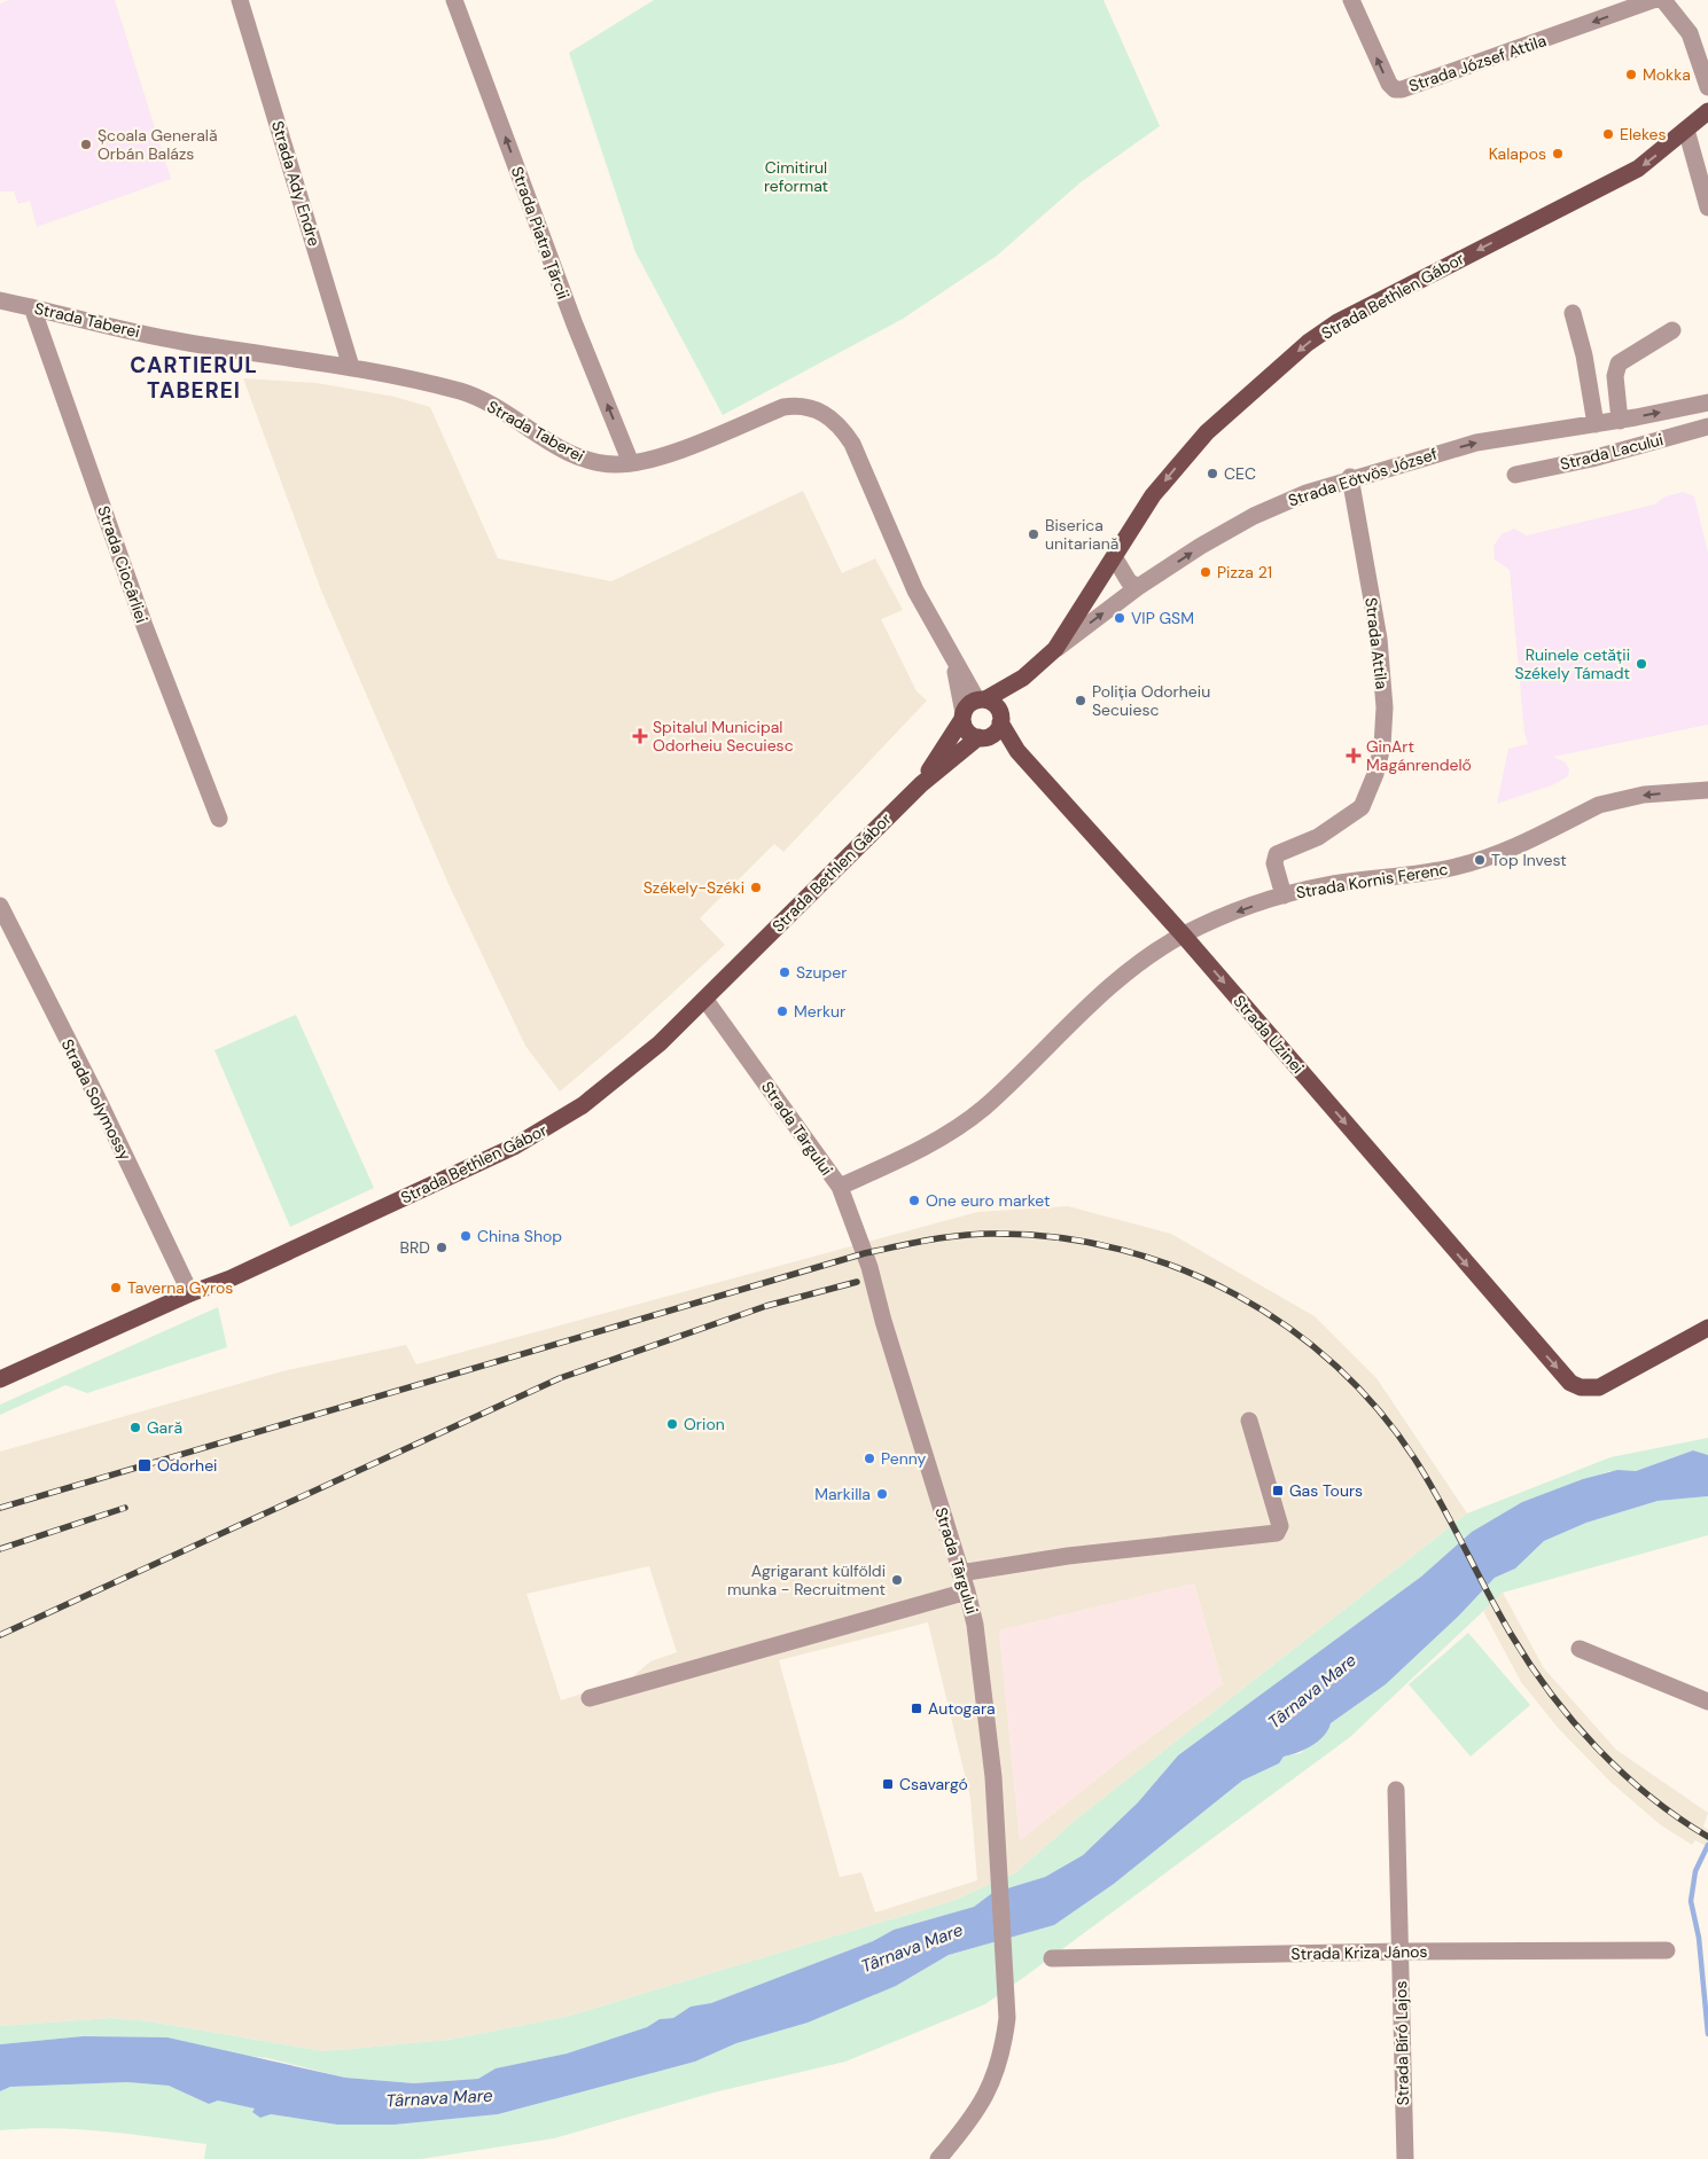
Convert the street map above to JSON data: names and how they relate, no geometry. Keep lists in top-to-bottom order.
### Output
{
  "streets": {
    "main road": ["Strada Bethlen Gábor", "Strada Uzinei"],
    "street": [
      "Strada József Attila",
      "Strada Ady Endre",
      "Strada Piatra Țărcii",
      "Strada Taberei",
      "Strada Lacului",
      "Strada Eötvös József",
      "Strada Ciocârliei",
      "Strada Attila",
      "Strada Kornis Ferenc",
      "Strada Solymossy",
      "Strada Târgului",
      "Strada Kriza János",
      "Strada Bíró Lajos"
    ]
  },
  "crossings": [
    ["Strada Ady Endre", "Strada Taberei"],
    ["Strada Piatra Țărcii", "Strada Taberei"],
    ["Strada Bethlen Gábor", "Strada Eötvös József"],
    ["Strada Bethlen Gábor", "Strada Solymossy"],
    ["Strada Bethlen Gábor", "Strada Târgului"],
    ["Strada Taberei", "Strada Ciocârliei"],
    ["Strada Taberei", "Strada Uzinei"],
    ["Strada Eötvös József", "Strada Attila"],
    ["Strada Attila", "Strada Kornis Ferenc"],
    ["Strada Kornis Ferenc", "Strada Uzinei"],
    ["Strada Kornis Ferenc", "Strada Târgului"],
    ["Strada Kriza János", "Strada Bíró Lajos"]
  ],
  "one_way": [
    "Strada József Attila",
    "Strada Piatra Țărcii",
    "Strada Bethlen Gábor",
    "Strada Eötvös József",
    "Strada Kornis Ferenc",
    "Strada Uzinei"
  ],
  "districts": ["CARTIERUL TABEREI"],
  "water": ["Târnava Mare"],
  "parks": ["Cimitirul reformat"],
  "places": {
    "other": [
      "Mokka",
      "Elekes",
      "Școala Generală Orbán Balázs",
      "Kalapos",
      "CEC",
      "Biserica unitariană",
      "Pizza 21",
      "VIP GSM",
      "Ruinele cetății Székely Támadt",
      "Poliția Odorheiu Secuiesc",
      "Top Invest",
      "Székely-Széki",
      "Szuper",
      "Merkur",
      "One euro market",
      "China Shop",
      "BRD",
      "Taverna Gyros",
      "Orion",
      "Gară",
      "Penny",
      "Markilla",
      "Agrigarant külföldi munka - Recruitment"
    ],
    "health": ["Spitalul Municipal Odorheiu Secuiesc", "GinArt Magánrendelő"],
    "transit": [
      "Odorhei",
      "Gas Tours",
      "Autogara",
      "Csavargó"
    ]
  }
}
